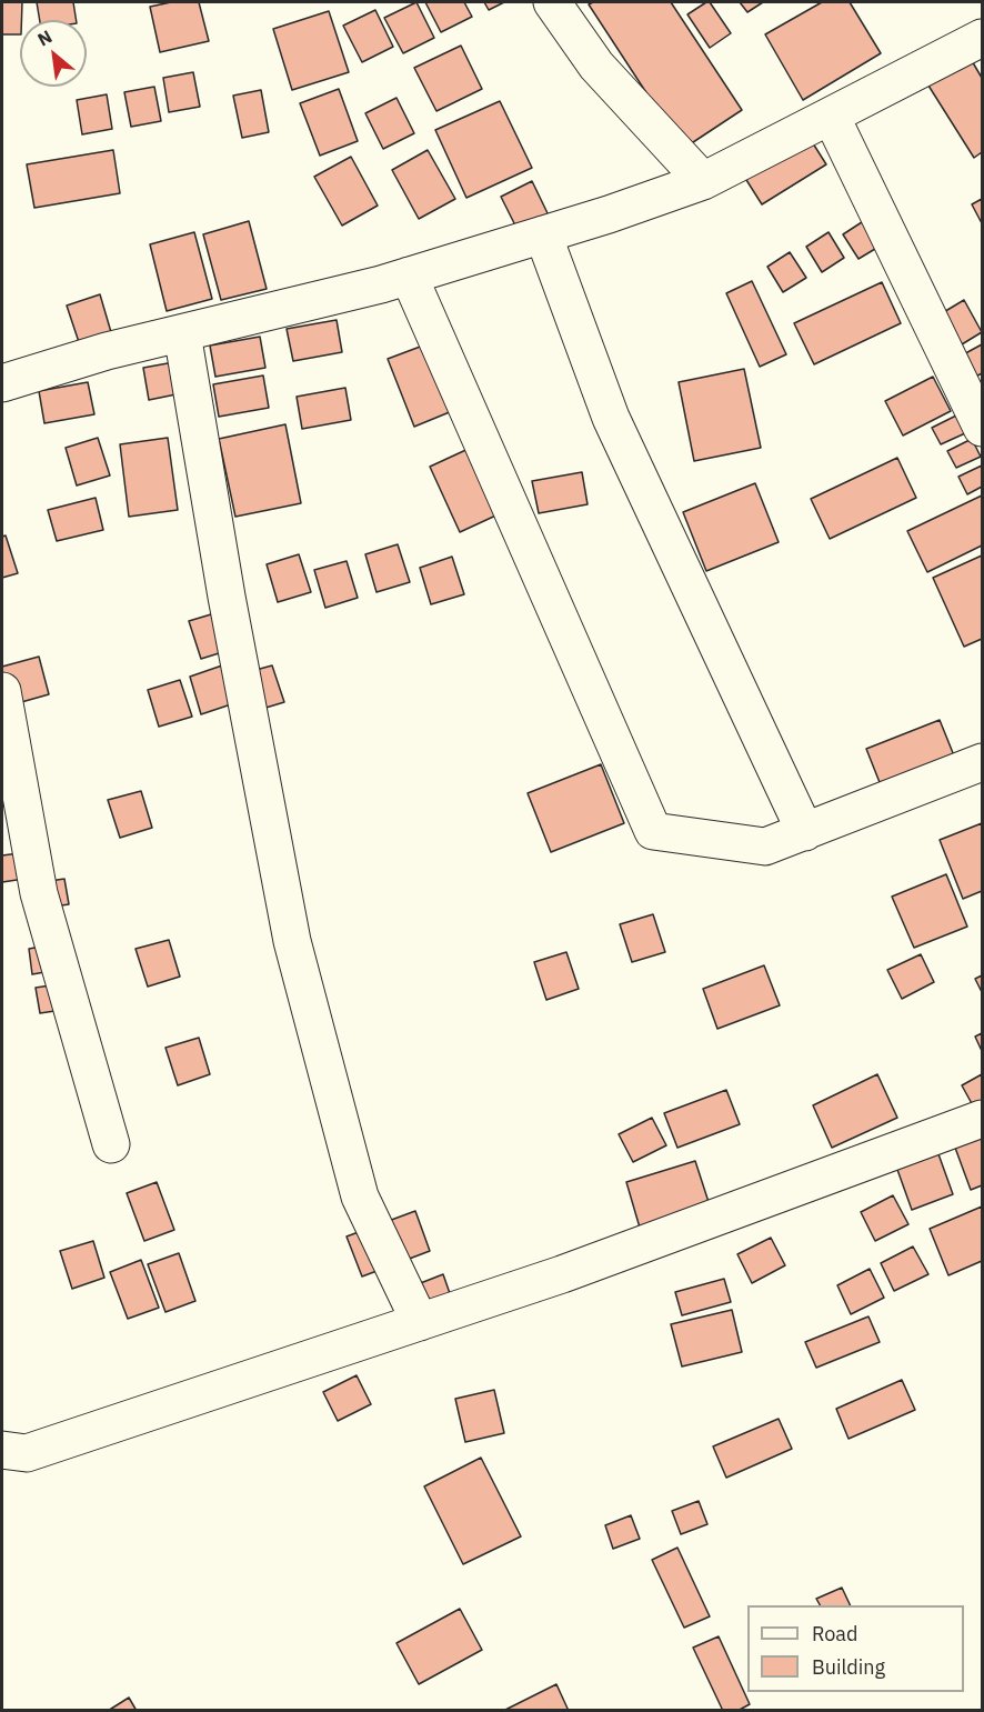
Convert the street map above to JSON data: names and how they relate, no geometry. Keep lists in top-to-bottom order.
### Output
{
  "legend": ["Road", "Building"],
  "north": "top left"
}
